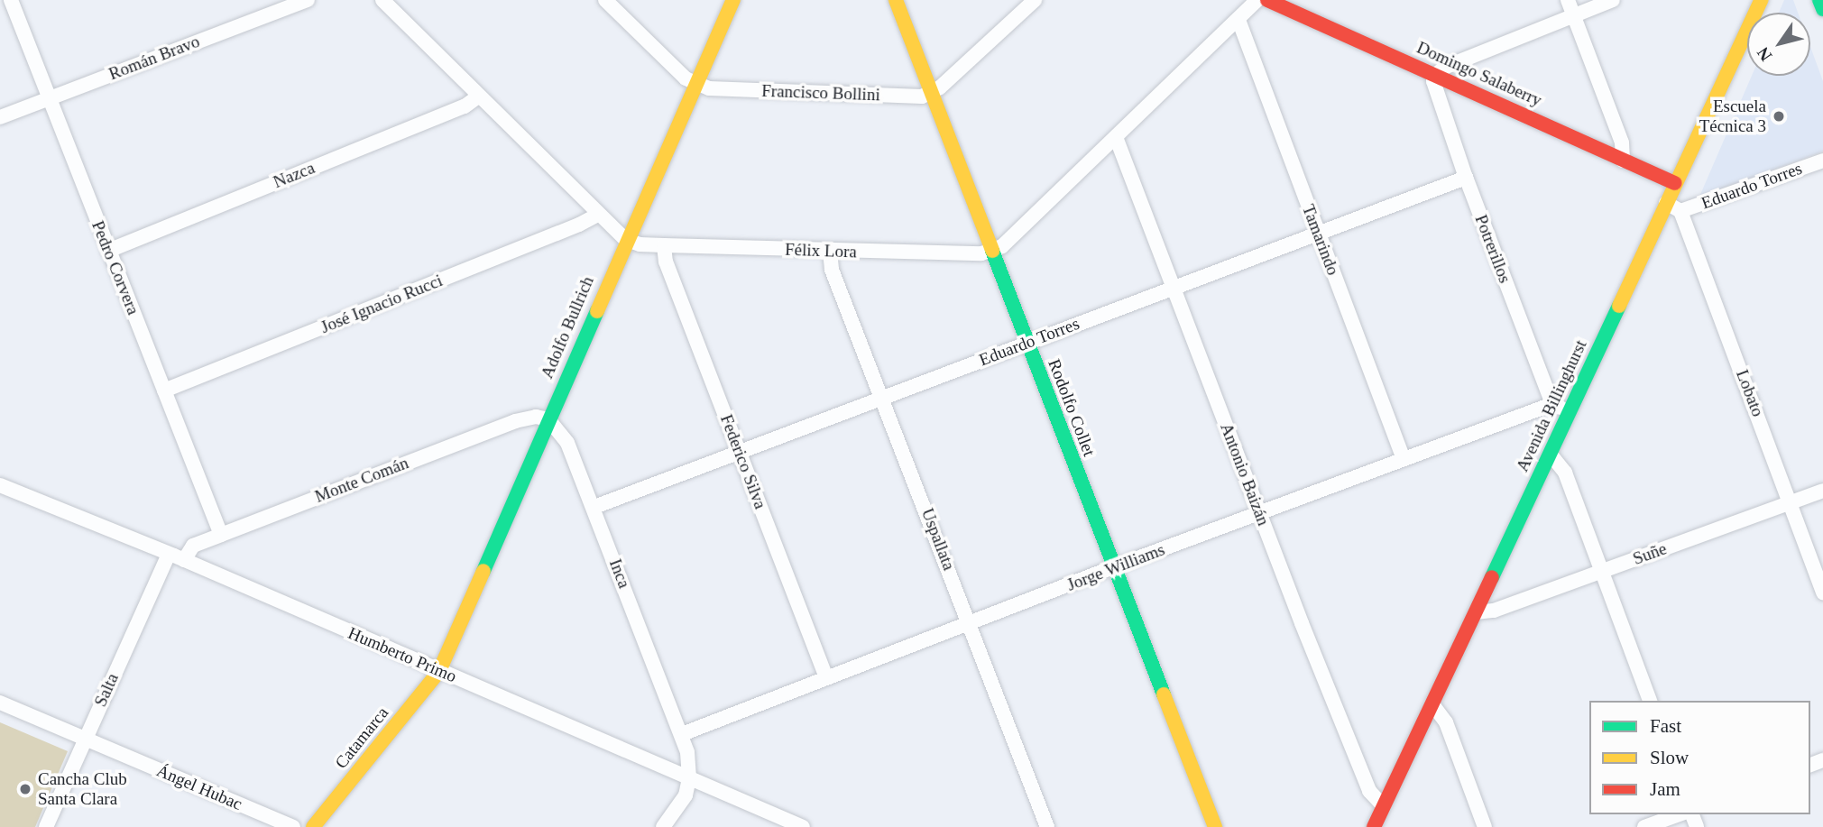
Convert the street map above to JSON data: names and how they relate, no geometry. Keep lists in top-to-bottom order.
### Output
{
  "streets": {
    "street": [
      "Román Bravo",
      "Domingo Salaberry",
      "Francisco Bollini",
      "Nazca",
      "Eduardo Torres",
      "Tamarindo",
      "Potrerillos",
      "Félix Lora",
      "Pedro Corvera",
      "José Ignacio Rucci",
      "Adolfo Bullrich",
      "Lobato",
      "Avenida Billinghurst",
      "Rodolfo Collet",
      "Federico Silva",
      "Antonio Baizán",
      "Monte Comán",
      "Uspallata",
      "Suñe",
      "Jorge Williams",
      "Inca",
      "Humberto Primo",
      "Salta",
      "Catamarca",
      "Ángel Hubac"
    ]
  },
  "crossings": [
    ["Román Bravo", "Pedro Corvera"],
    ["Domingo Salaberry", "Potrerillos"],
    ["Domingo Salaberry", "Avenida Billinghurst"],
    ["Francisco Bollini", "Adolfo Bullrich"],
    ["Francisco Bollini", "Rodolfo Collet"],
    ["Nazca", "Pedro Corvera"],
    ["Eduardo Torres", "Tamarindo"],
    ["Eduardo Torres", "Potrerillos"],
    ["Eduardo Torres", "Lobato"],
    ["Eduardo Torres", "Rodolfo Collet"],
    ["Eduardo Torres", "Federico Silva"],
    ["Eduardo Torres", "Antonio Baizán"],
    ["Eduardo Torres", "Uspallata"],
    ["Eduardo Torres", "Inca"],
    ["Tamarindo", "Jorge Williams"],
    ["Potrerillos", "Jorge Williams"],
    ["Félix Lora", "Adolfo Bullrich"],
    ["Félix Lora", "Rodolfo Collet"],
    ["Félix Lora", "Federico Silva"],
    ["Félix Lora", "Uspallata"],
    ["Pedro Corvera", "José Ignacio Rucci"],
    ["Pedro Corvera", "Monte Comán"],
    ["Adolfo Bullrich", "Monte Comán"],
    ["Adolfo Bullrich", "Inca"],
    ["Adolfo Bullrich", "Humberto Primo"],
    ["Adolfo Bullrich", "Catamarca"],
    ["Lobato", "Suñe"],
    ["Avenida Billinghurst", "Antonio Baizán"],
    ["Avenida Billinghurst", "Suñe"],
    ["Rodolfo Collet", "Jorge Williams"],
    ["Federico Silva", "Jorge Williams"],
    ["Antonio Baizán", "Jorge Williams"],
    ["Monte Comán", "Inca"],
    ["Monte Comán", "Humberto Primo"],
    ["Uspallata", "Jorge Williams"],
    ["Jorge Williams", "Inca"],
    ["Inca", "Humberto Primo"],
    ["Humberto Primo", "Salta"],
    ["Humberto Primo", "Catamarca"],
    ["Salta", "Ángel Hubac"]
  ],
  "places": ["Escuela Técnica 3", "Cancha Club Santa Clara"],
  "legend": ["Fast", "Slow", "Jam"],
  "north": "bottom left"
}
